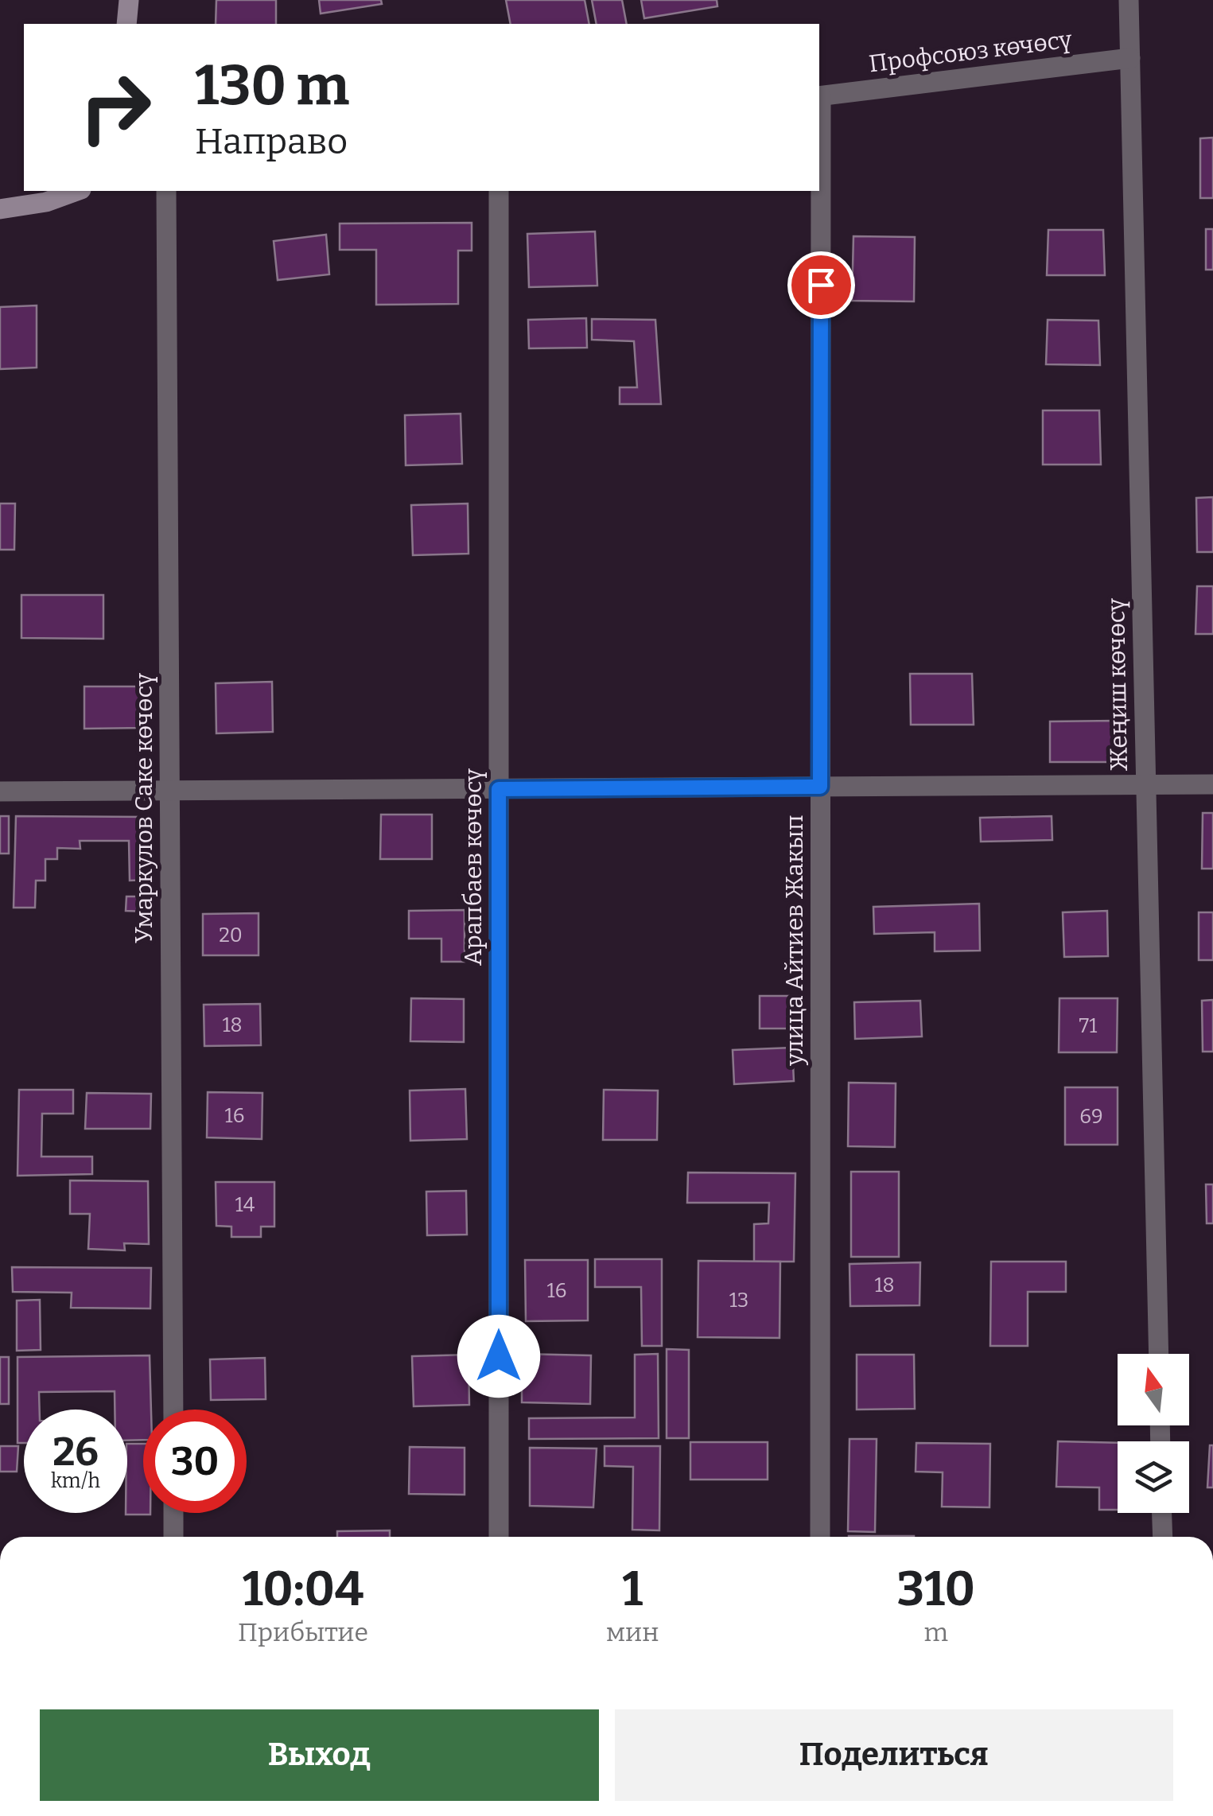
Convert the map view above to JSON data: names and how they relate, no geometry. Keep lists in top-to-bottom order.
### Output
{
  "streets": {
    "street": [
      "Профсоюз көчөсү",
      "Жеңиш көчөсү",
      "Умаркулов Саке көчөсү",
      "Арапбаев көчөсү",
      "улица Айтиев Жакып"
    ]
  },
  "crossings": [
    ["Профсоюз көчөсү", "Жеңиш көчөсү"],
    ["Профсоюз көчөсү", "улица Айтиев Жакып"]
  ],
  "house_numbers": [
    "20",
    "18",
    "71",
    "16",
    "69",
    "14",
    "18",
    "16",
    "13"
  ],
  "north": "top",
  "page": {
    "turn": ["130 m", "Направо"],
    "speed": "26 km/h",
    "limit": "30",
    "eta": [
      "10:04",
      "Прибытие",
      "1",
      "мин",
      "310",
      "m"
    ],
    "buttons": ["Выход", "Поделиться"]
  }
}
